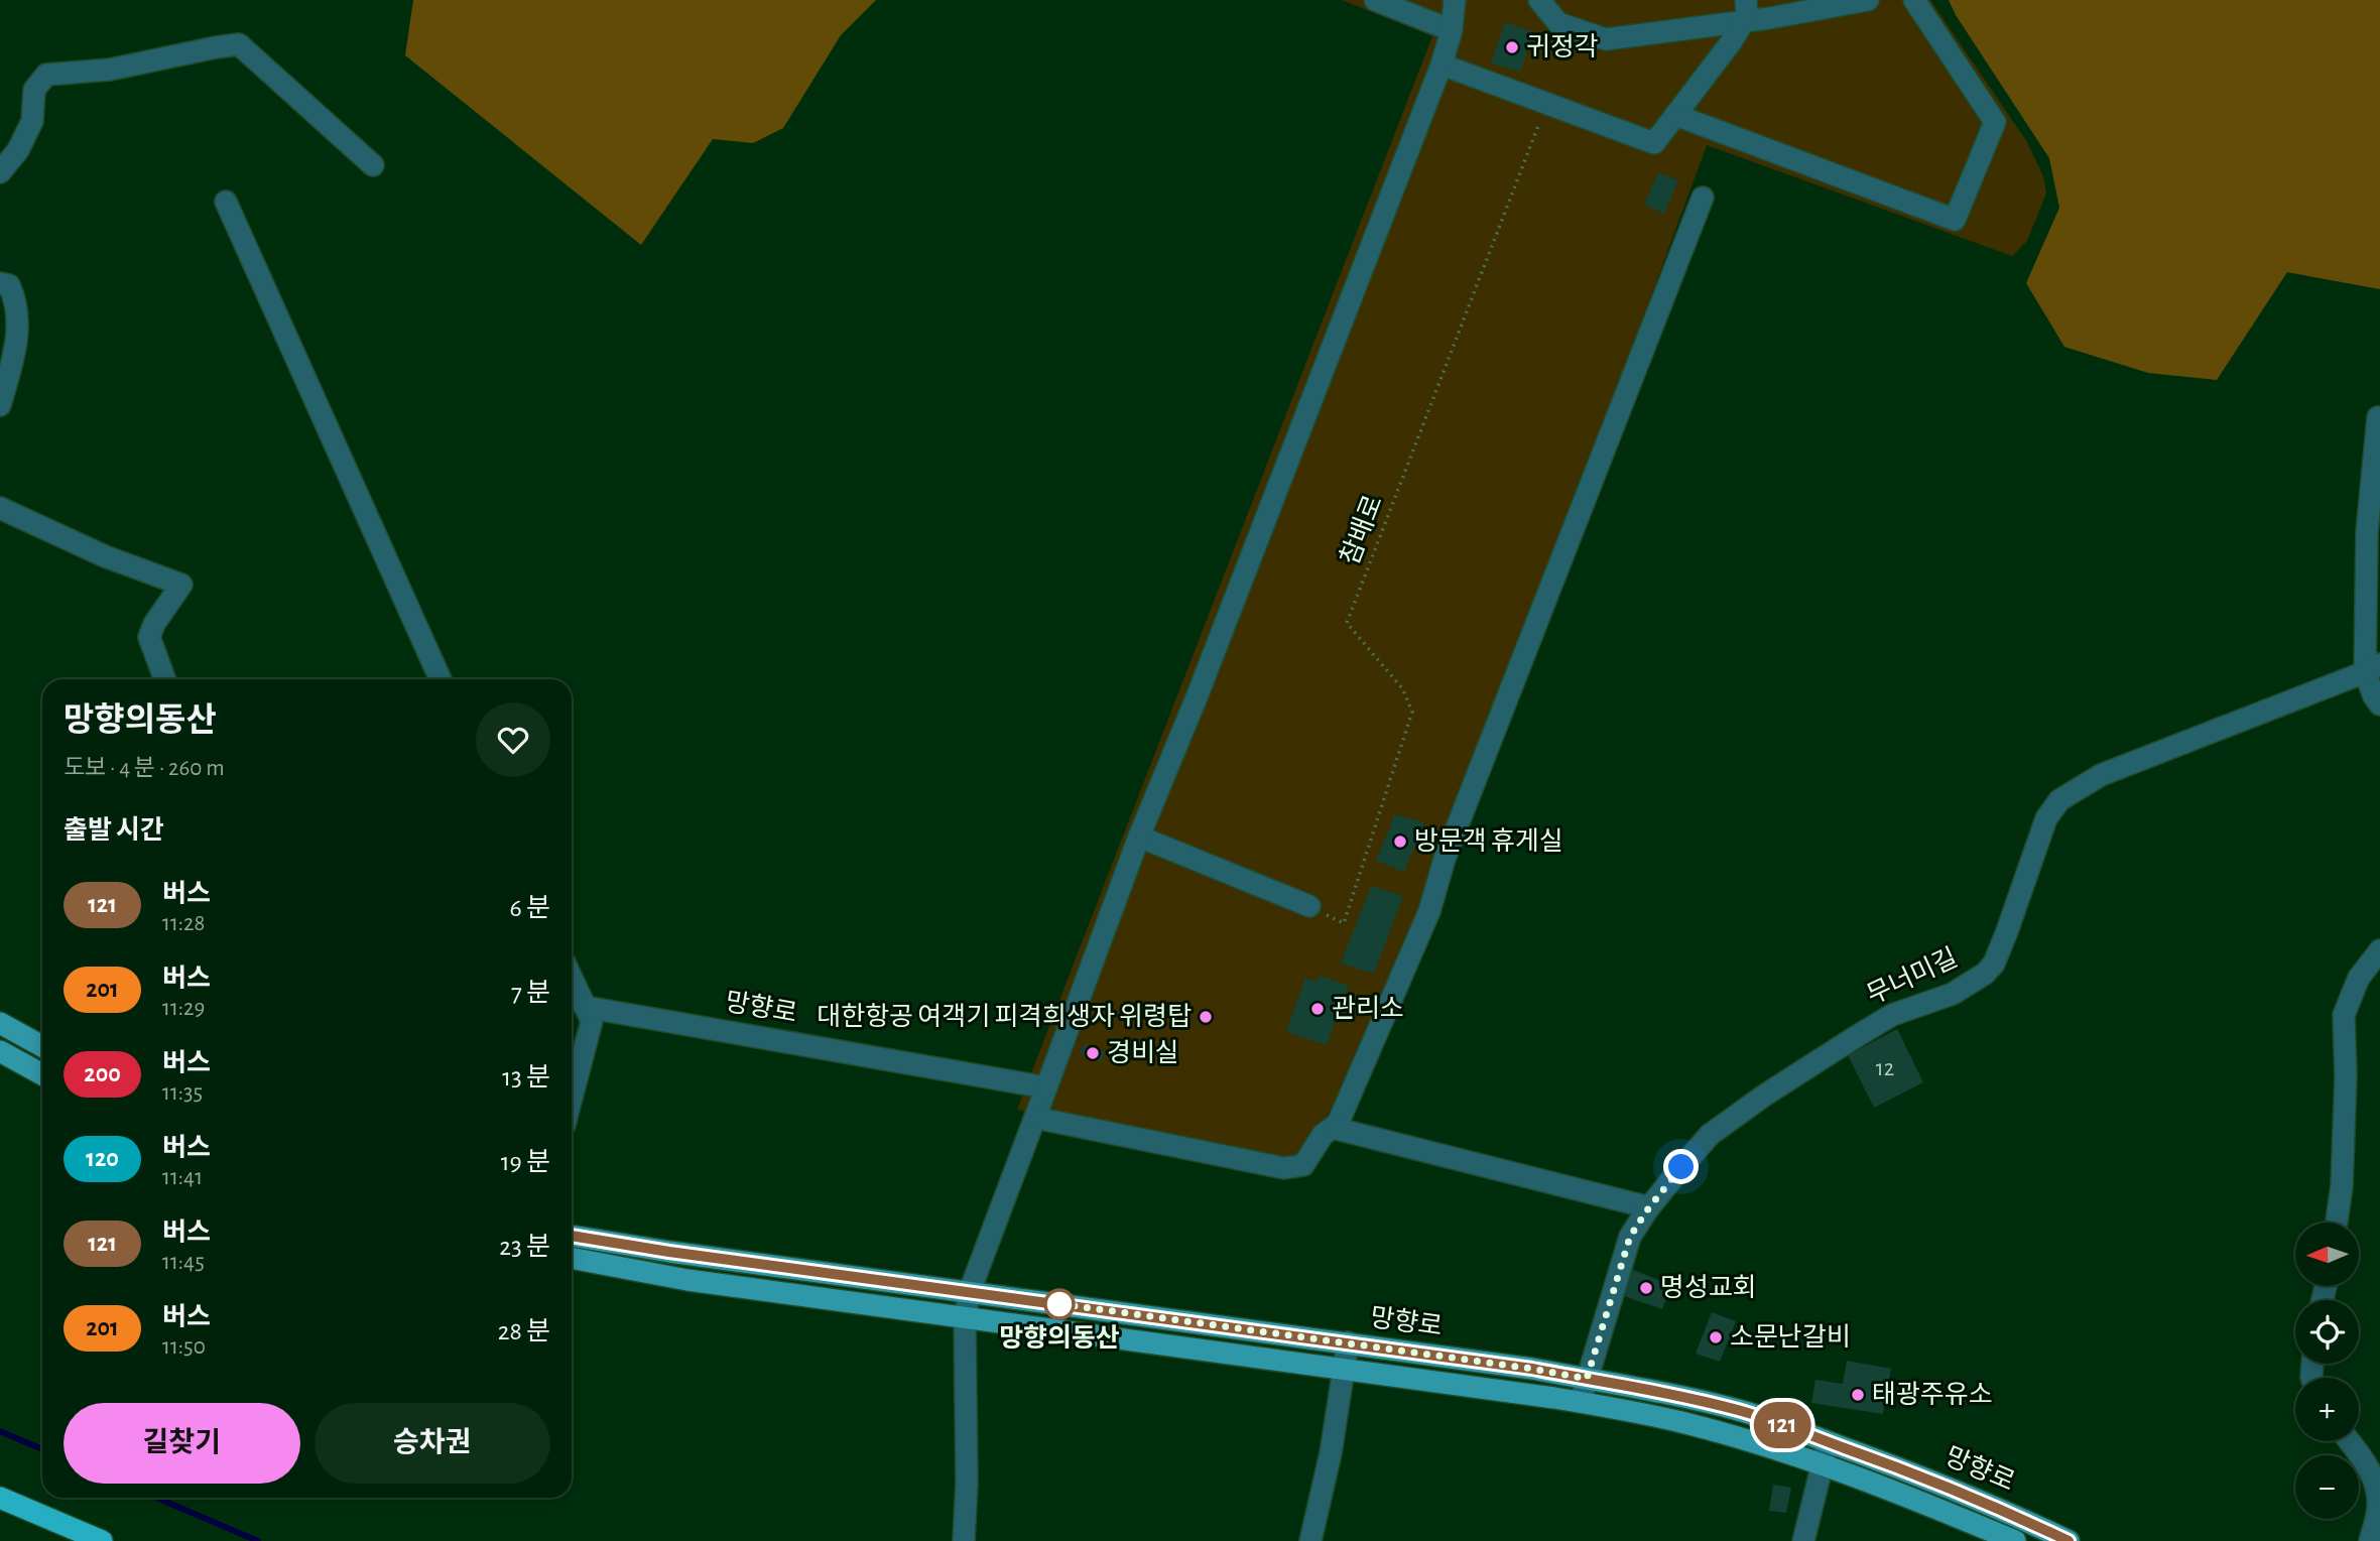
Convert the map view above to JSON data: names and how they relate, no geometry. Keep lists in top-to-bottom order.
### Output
{
  "streets": {
    "main road": ["망향로"],
    "street": ["무너미길"],
    "path": ["참배로"]
  },
  "crossings": [
    ["무너미길", "망향로"]
  ],
  "places": [
    "귀정각",
    "방문객 휴게실",
    "관리소",
    "대한항공 여객기 피격희생자 위령탑",
    "경비실",
    "명성교회",
    "망향의동산",
    "소문난갈비",
    "태광주유소"
  ],
  "lines": ["bus line 121"],
  "house_numbers": ["12"],
  "north": "left",
  "page": {
    "on_map": "121",
    "heading": [
      ["망향의동산", "도보 · 4 분 · 260 m"],
      "출발 시간"
    ],
    "list": [
      {
        "mark": "121",
        "name": "버스",
        "note": "11:28",
        "value": "6 분"
      },
      {
        "mark": "201",
        "name": "버스",
        "note": "11:29",
        "value": "7 분"
      },
      {
        "mark": "200",
        "name": "버스",
        "note": "11:35",
        "value": "13 분"
      },
      {
        "mark": "120",
        "name": "버스",
        "note": "11:41",
        "value": "19 분"
      },
      {
        "mark": "121",
        "name": "버스",
        "note": "11:45",
        "value": "23 분"
      },
      {
        "mark": "201",
        "name": "버스",
        "note": "11:50",
        "value": "28 분"
      }
    ],
    "map_buttons": ["+", "−"],
    "buttons": ["길찾기", "승차권"]
  }
}
